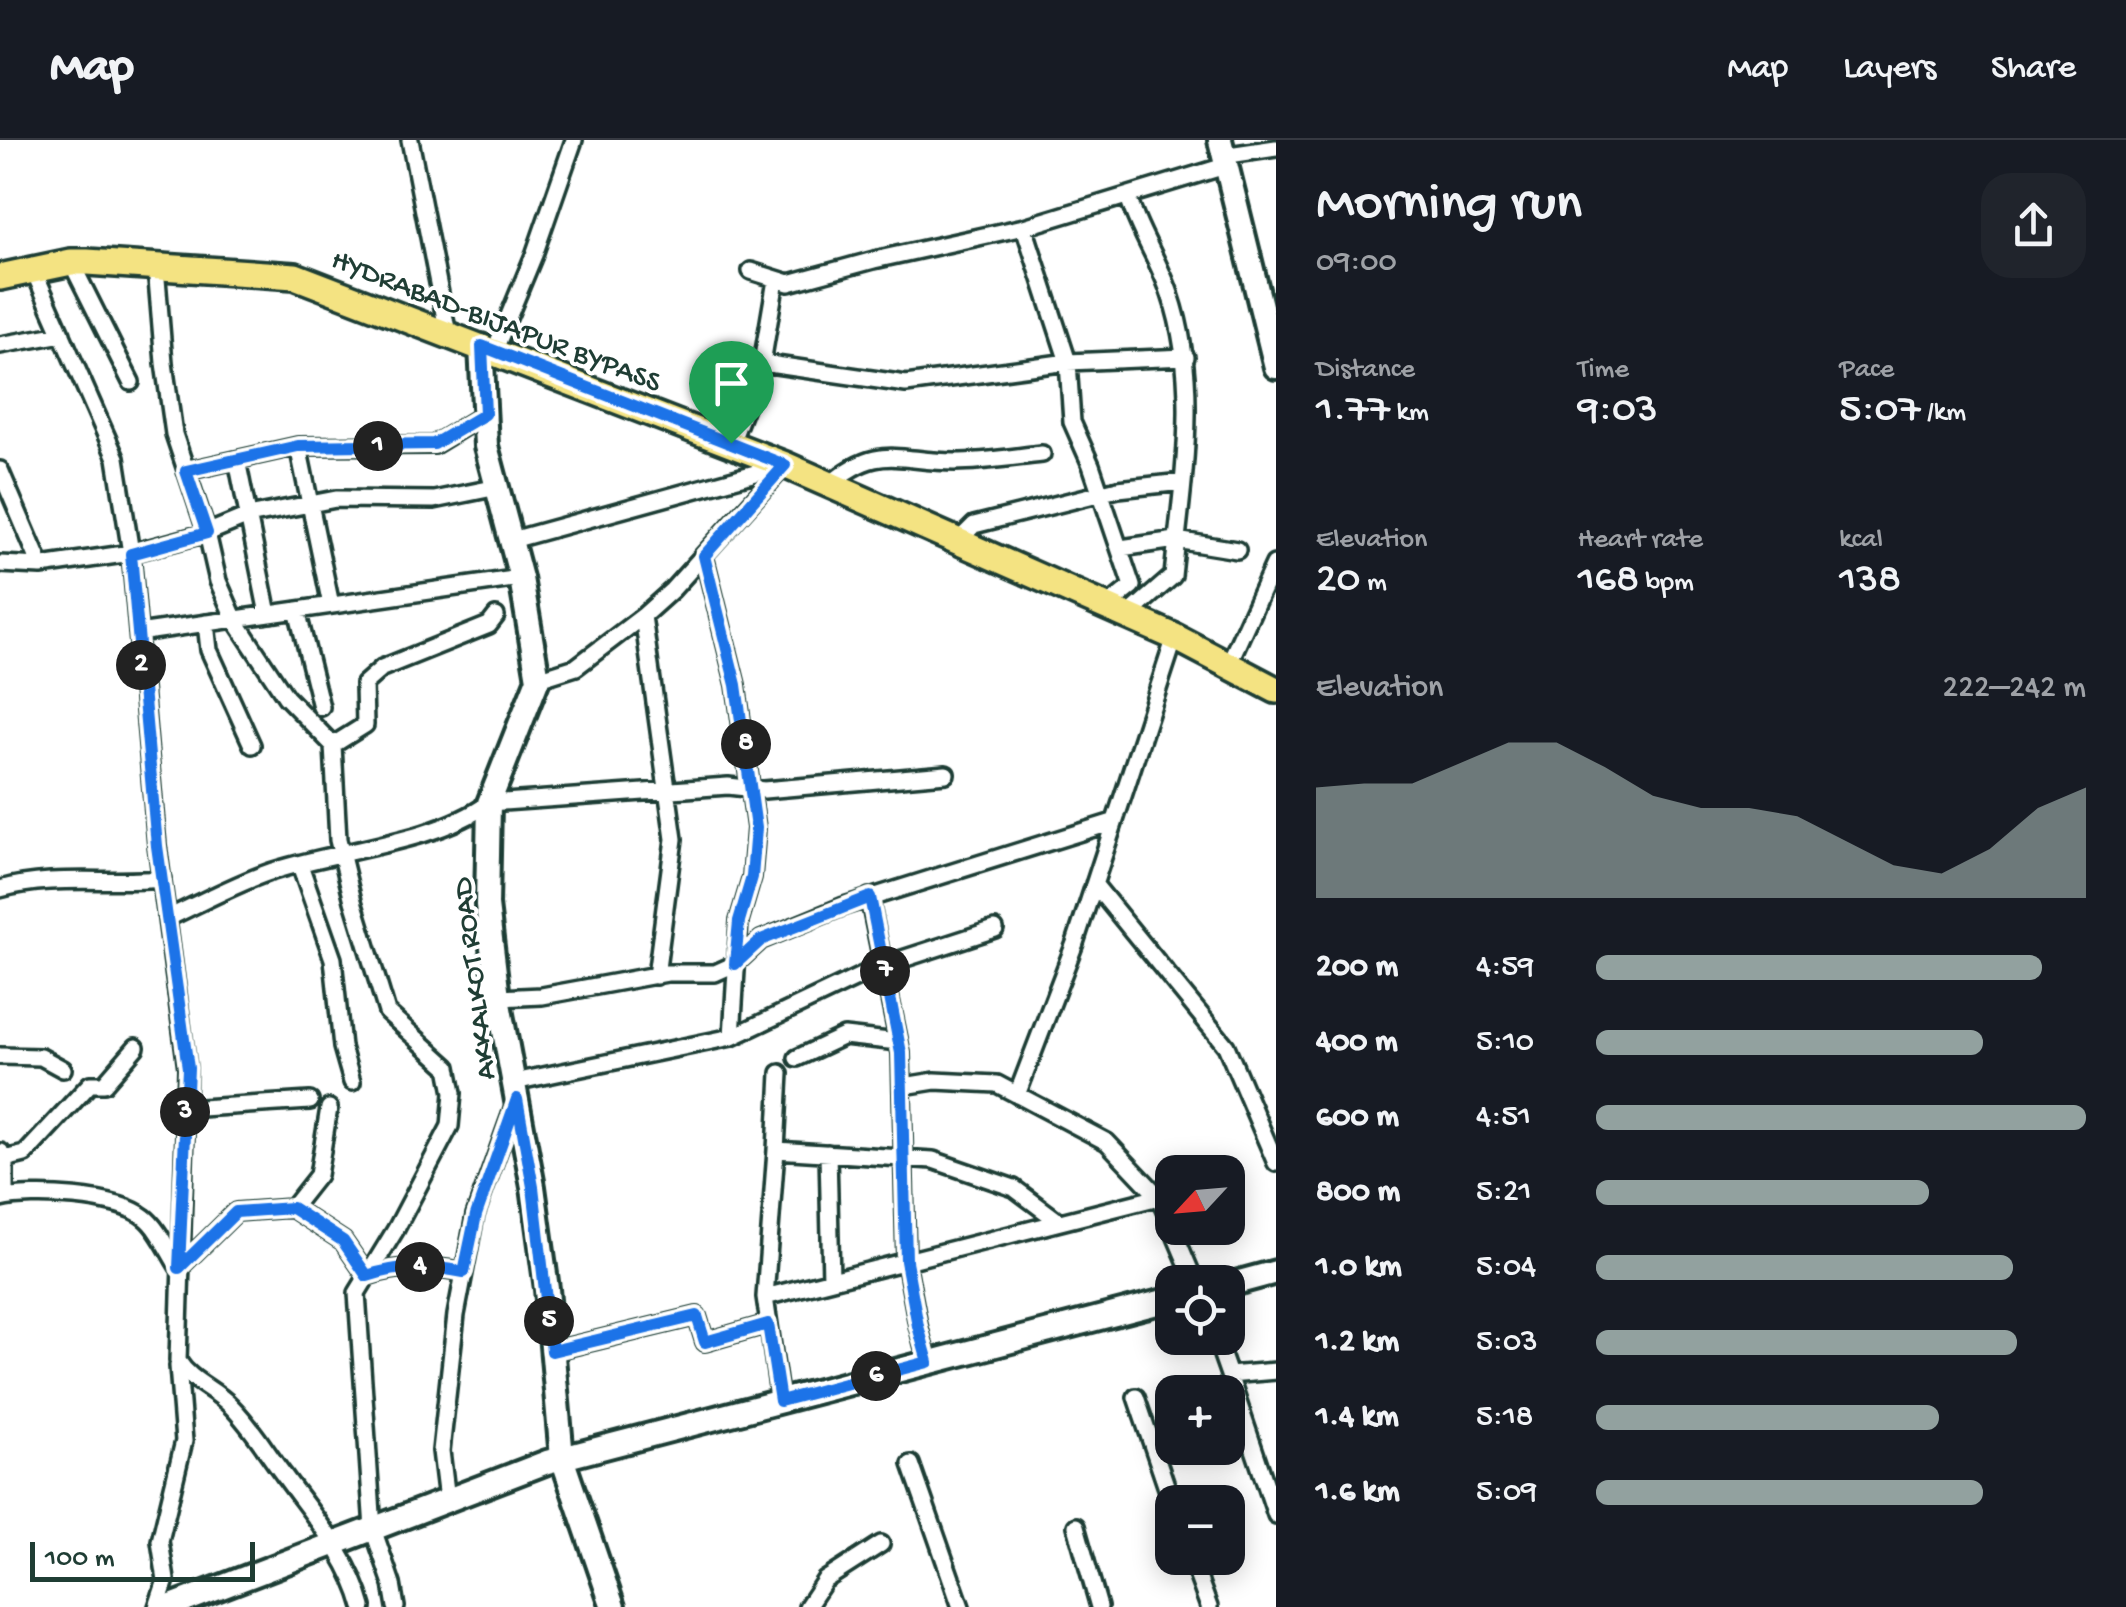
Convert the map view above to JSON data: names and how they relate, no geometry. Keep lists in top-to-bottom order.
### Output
{
  "streets": {
    "main road": ["HYDRABAD-BIJAPUR BYPASS"],
    "street": ["AKKALKOT ROAD"]
  },
  "scale_bar": "100 m",
  "north": "bottom left",
  "page": {
    "header": "Map",
    "nav": ["Map", "Layers", "Share"],
    "heading": ["Morning run", "09:00"],
    "stats": [
      ["Distance", "1.77 km"],
      ["Time", "9:03"],
      ["Pace", "5:07 /km"],
      ["Elevation", "20 m"],
      ["Heart rate", "168 bpm"],
      ["kcal", "138"]
    ],
    "pins": [
      "1",
      "2",
      "8",
      "7",
      "3",
      "4",
      "5",
      "6"
    ],
    "chart": ["Elevation", "222–242 m"],
    "list": [
      {
        "name": "200 m",
        "note": "4:59"
      },
      {
        "name": "400 m",
        "note": "5:10"
      },
      {
        "name": "600 m",
        "note": "4:51"
      },
      {
        "name": "800 m",
        "note": "5:21"
      },
      {
        "name": "1.0 km",
        "note": "5:04"
      },
      {
        "name": "1.2 km",
        "note": "5:03"
      },
      {
        "name": "1.4 km",
        "note": "5:18"
      },
      {
        "name": "1.6 km",
        "note": "5:09"
      }
    ],
    "map_buttons": ["+", "−"],
    "scale": "100 m"
  }
}
